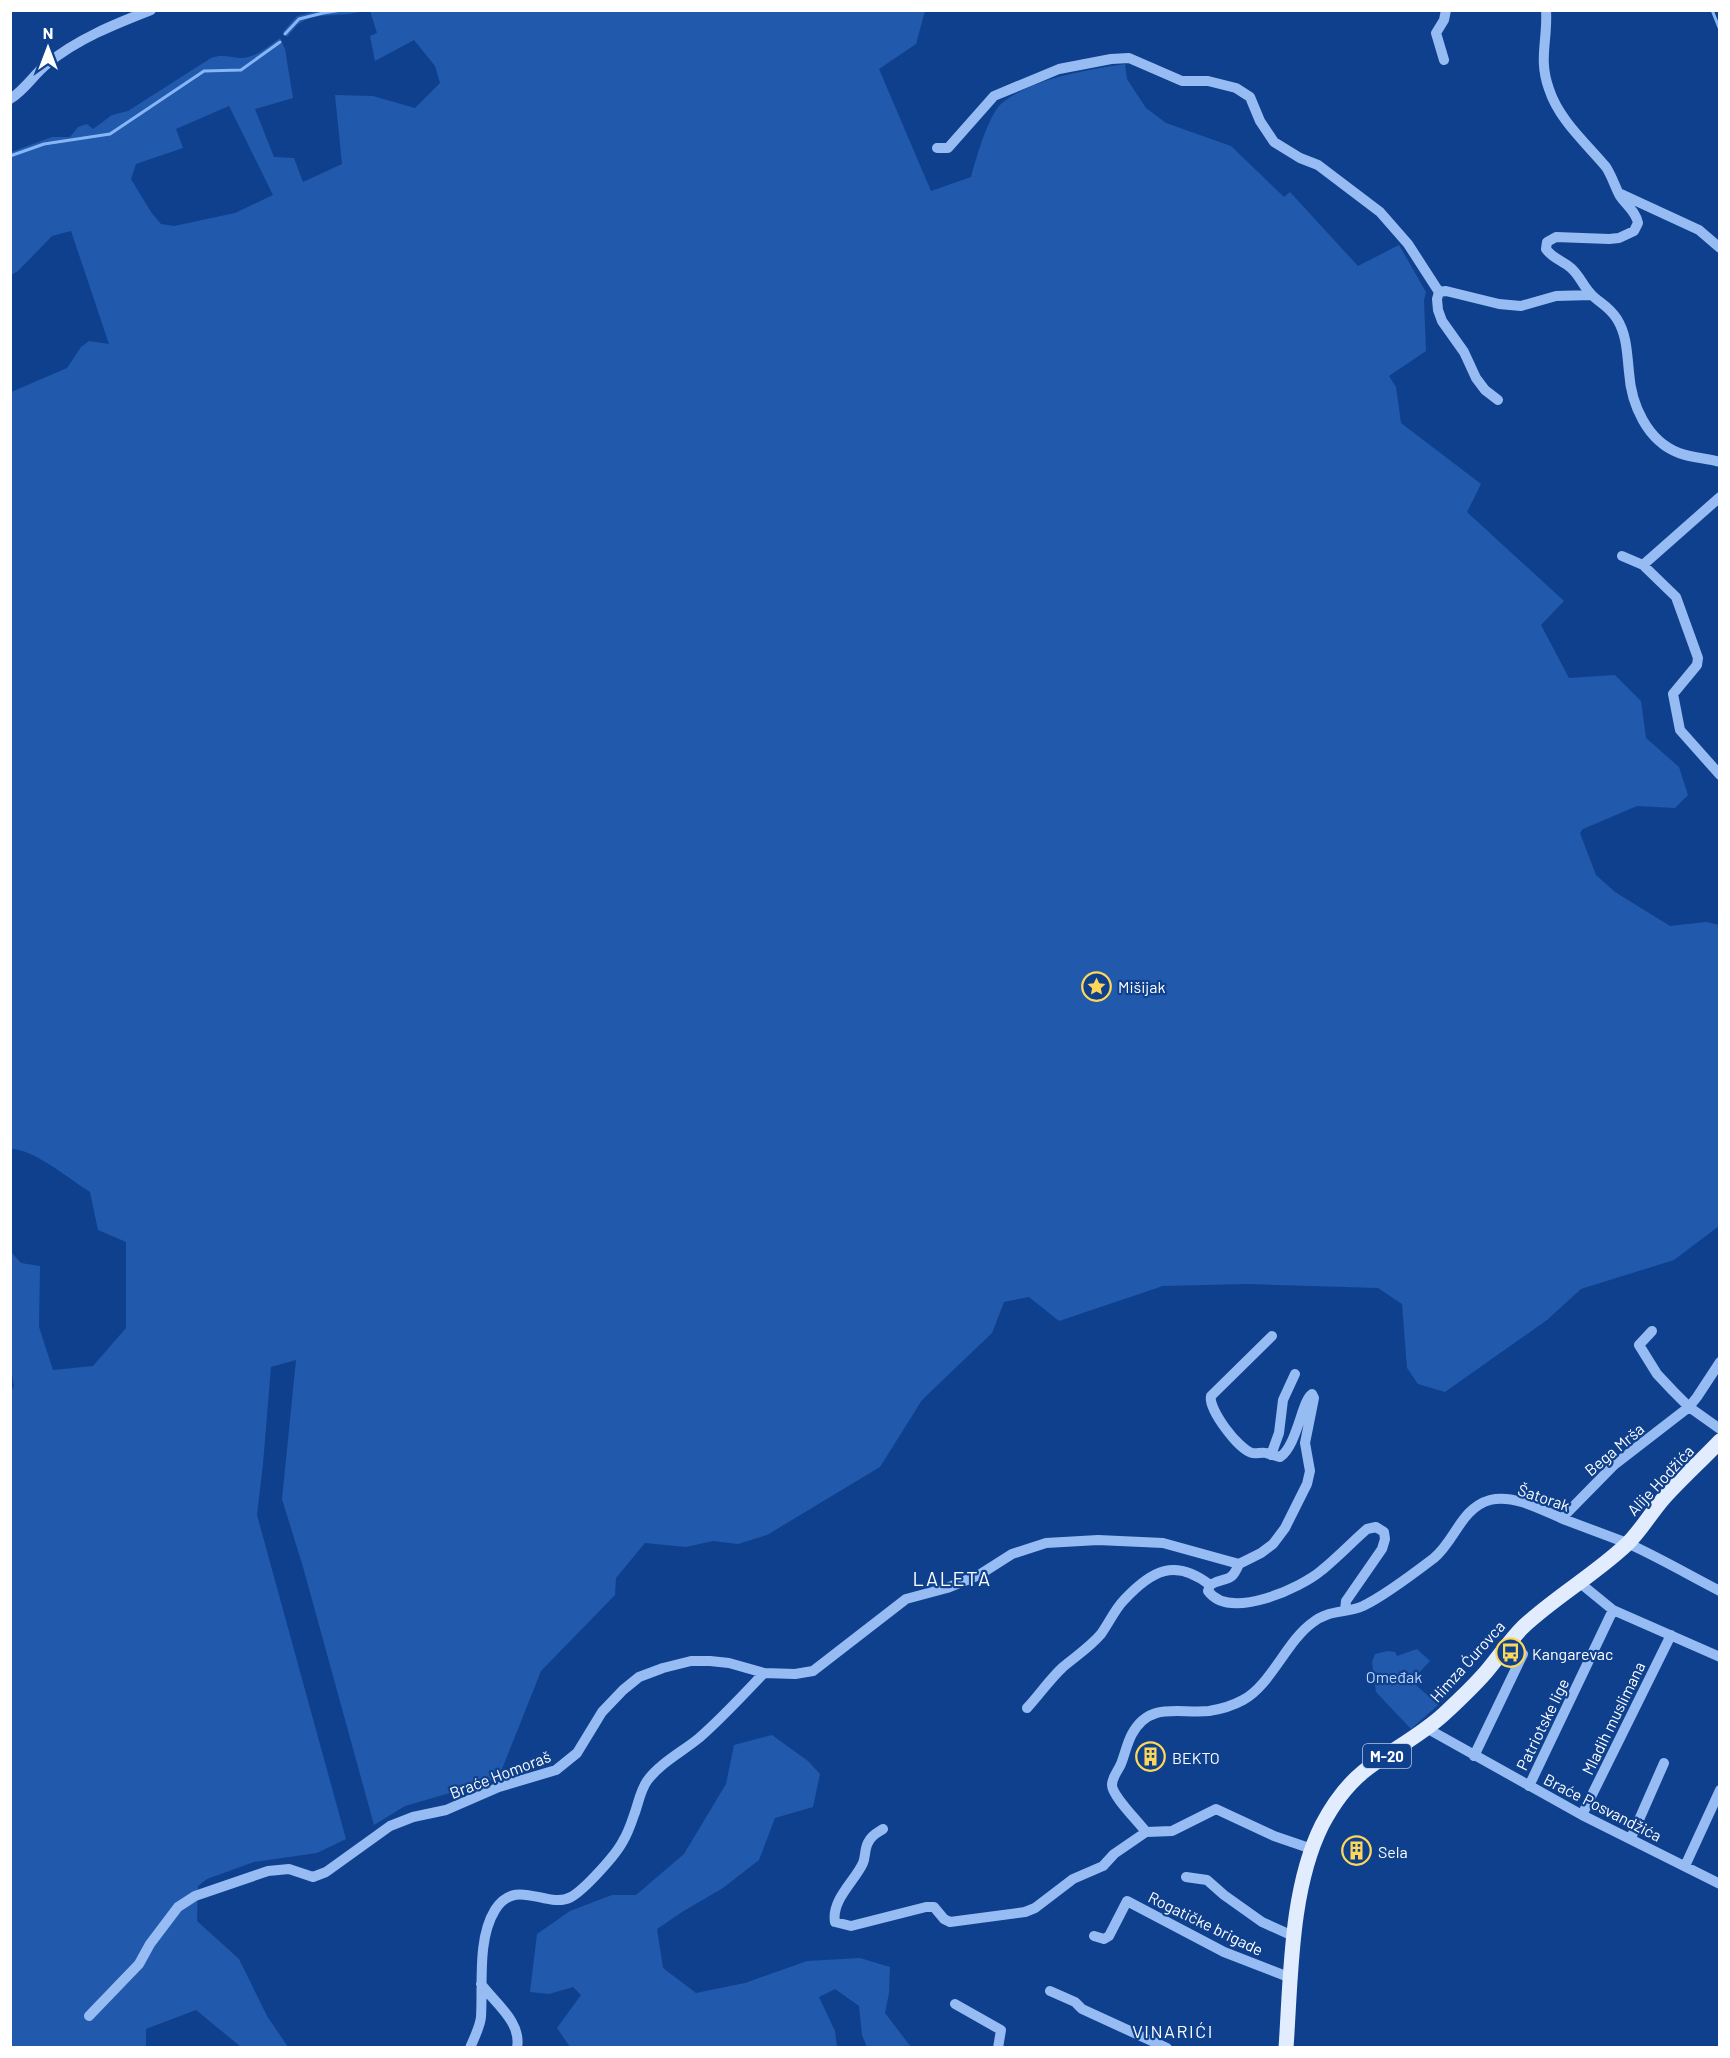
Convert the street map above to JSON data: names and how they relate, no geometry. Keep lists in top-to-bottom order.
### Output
{
  "streets": {
    "main road": ["Alije Hodžića", "Himza Ćurovca", "M-20"],
    "street": [
      "Bega Mrša",
      "Šatorak",
      "Mladih muslimana",
      "Patriotske lige",
      "Braće Homoraš",
      "Braće Posvandžića",
      "Rogatičke brigade"
    ]
  },
  "crossings": [
    ["Bega Mrša", "Šatorak"],
    ["Alije Hodžića", "Šatorak"],
    ["Alije Hodžića", "Himza Ćurovca"],
    ["Šatorak", "Himza Ćurovca"],
    ["Himza Ćurovca", "Braće Posvandžića"],
    ["Himza Ćurovca", "Rogatičke brigade"],
    ["Mladih muslimana", "Braće Posvandžića"],
    ["Patriotske lige", "Braće Posvandžića"]
  ],
  "districts": ["LALETA", "VINARIĆI"],
  "parks": ["Omeđak"],
  "places": {
    "place": ["Mišijak"],
    "bus stop": ["Kangarevac"],
    "building": ["BEKTO", "Sela"]
  },
  "north": "top"
}
